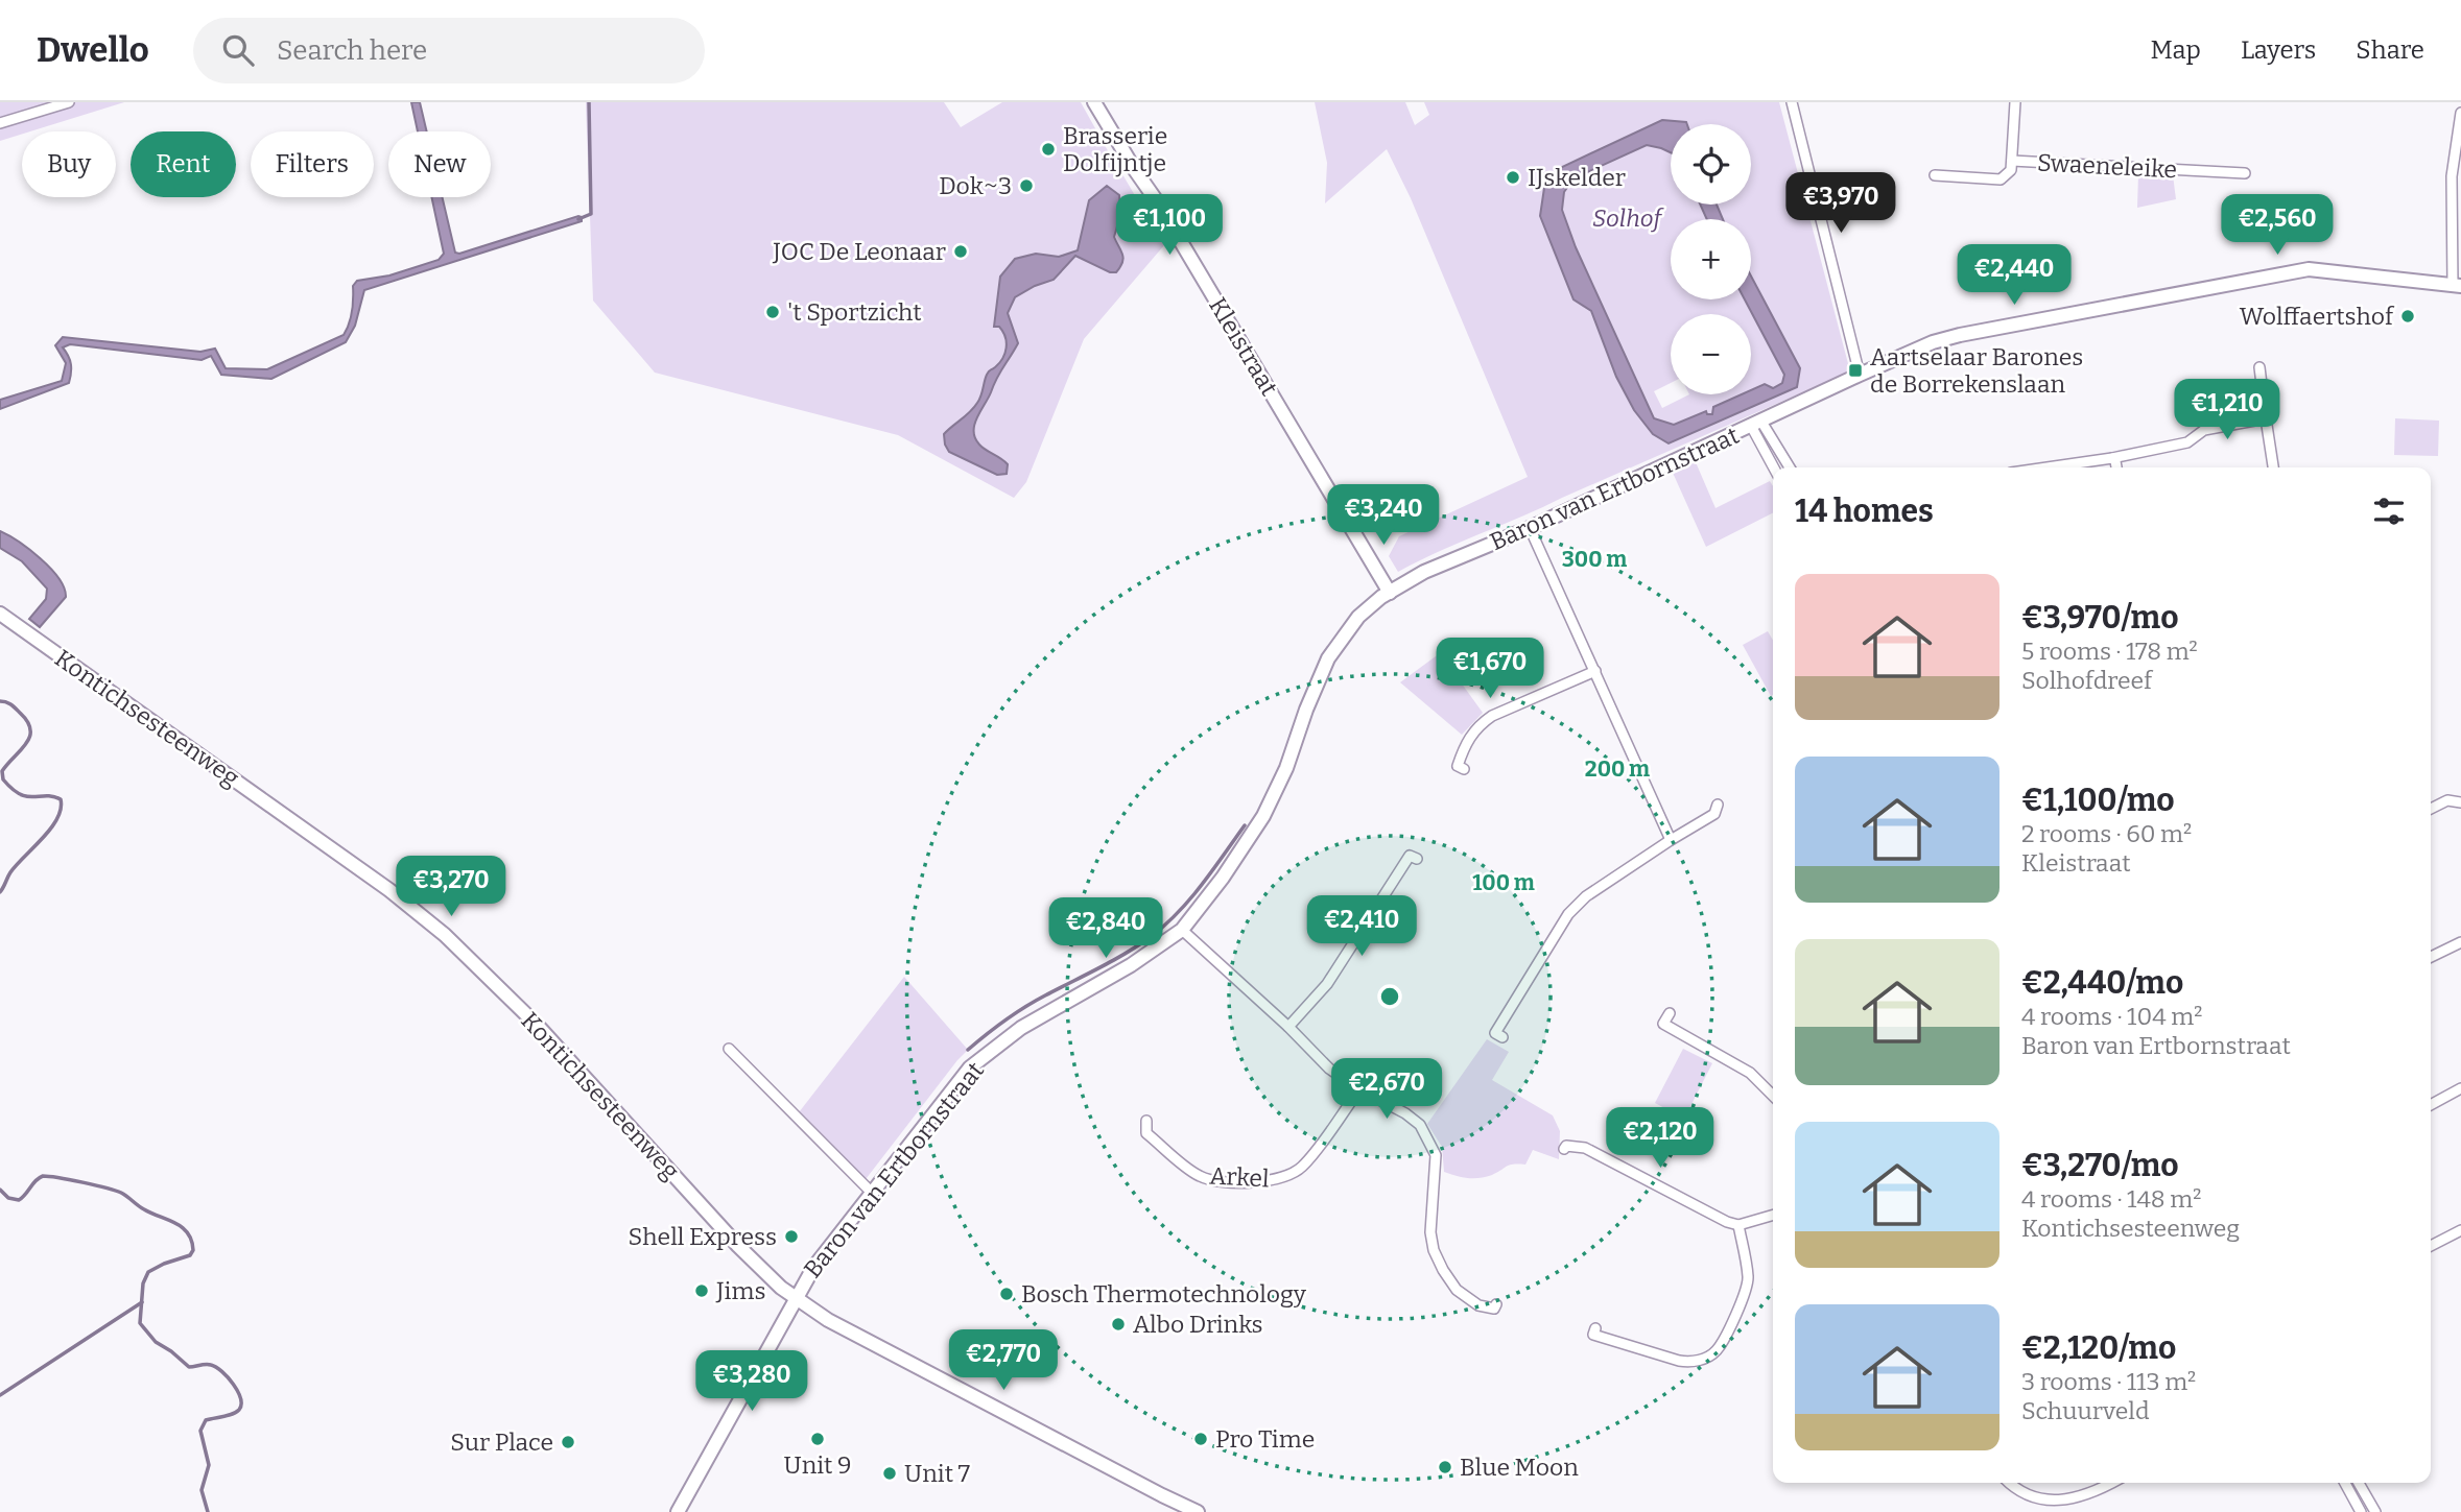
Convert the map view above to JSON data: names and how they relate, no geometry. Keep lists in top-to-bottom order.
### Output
{
  "streets": {
    "street": [
      "Swaeneleike",
      "Kleistraat",
      "Baron van Ertbornstraat",
      "Kontichsesteenweg",
      "Arkel"
    ]
  },
  "crossings": [
    ["Kleistraat", "Baron van Ertbornstraat"],
    ["Baron van Ertbornstraat", "Kontichsesteenweg"]
  ],
  "parks": ["Solhof"],
  "places": {
    "other": [
      "Brasserie Dolfijntje",
      "IJskelder",
      "Dok~3",
      "JOC De Leonaar",
      "'t Sportzicht",
      "Wolffaertshof",
      "Shell Express",
      "Jims",
      "Bosch Thermotechnology",
      "Albo Drinks",
      "Unit 9",
      "Pro Time",
      "Sur Place",
      "Blue Moon",
      "Unit 7"
    ],
    "transit": ["Aartselaar Barones de Borrekenslaan"]
  },
  "page": {
    "header": "Dwello",
    "search": "Search here",
    "nav": ["Map", "Layers", "Share"],
    "map_buttons": ["+", "−"],
    "chip": [
      "Buy",
      "Rent",
      "Filters",
      "New"
    ],
    "price": [
      "€3,970",
      "€1,100",
      "€2,560",
      "€2,440",
      "€1,210",
      "€3,240",
      "€1,670",
      "€3,270",
      "€2,410",
      "€2,840",
      "€2,670",
      "€2,120",
      "€2,770",
      "€3,280"
    ],
    "heading": "14 homes",
    "list": [
      {
        "name": "€3,970/mo",
        "note": "5 rooms · 178 m² · Solhofdreef"
      },
      {
        "name": "€1,100/mo",
        "note": "2 rooms · 60 m² · Kleistraat"
      },
      {
        "name": "€2,440/mo",
        "note": "4 rooms · 104 m² · Baron van Ertbornstraat"
      },
      {
        "name": "€3,270/mo",
        "note": "4 rooms · 148 m² · Kontichsesteenweg"
      },
      {
        "name": "€2,120/mo",
        "note": "3 rooms · 113 m² · Schuurveld"
      }
    ]
  },
  "rings": ["300 m", "200 m", "100 m"]
}
